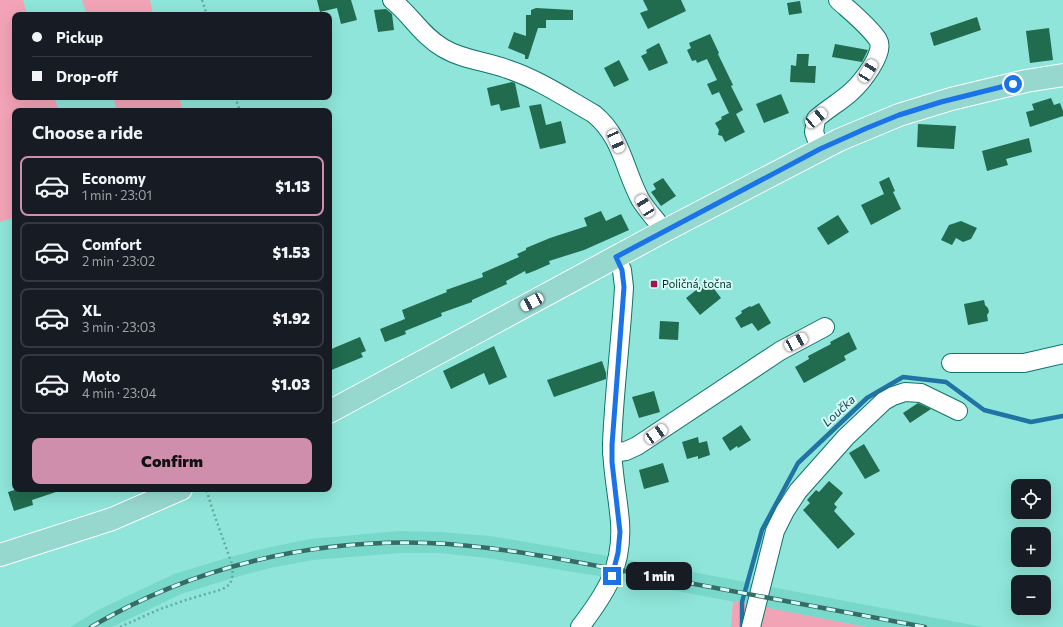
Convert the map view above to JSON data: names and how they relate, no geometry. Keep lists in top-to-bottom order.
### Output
{
  "water": ["Loučka"],
  "places": {
    "transit": ["Poličná, točna"]
  },
  "page": {
    "banner": ["Pickup", "Drop-off"],
    "heading": "Choose a ride",
    "list": [
      {
        "name": "Economy",
        "note": "1 min · 23:01",
        "value": "$1.13"
      },
      {
        "name": "Comfort",
        "note": "2 min · 23:02",
        "value": "$1.53"
      },
      {
        "name": "XL",
        "note": "3 min · 23:03",
        "value": "$1.92"
      },
      {
        "name": "Moto",
        "note": "4 min · 23:04",
        "value": "$1.03"
      }
    ],
    "buttons": "Confirm",
    "map_buttons": ["+", "−"],
    "bubble": "1 min"
  }
}
